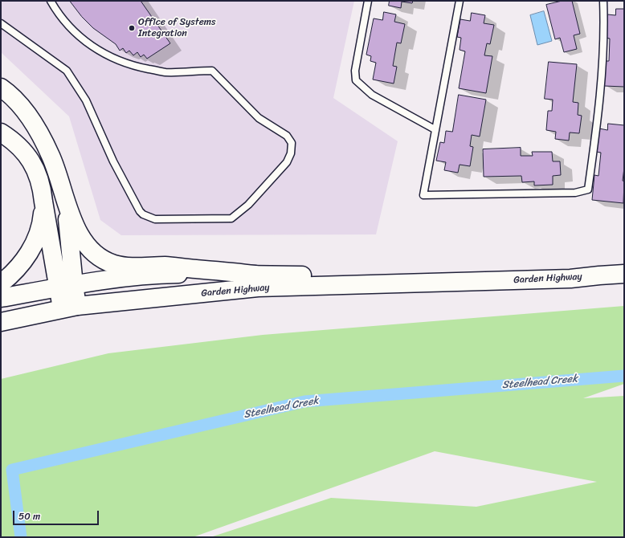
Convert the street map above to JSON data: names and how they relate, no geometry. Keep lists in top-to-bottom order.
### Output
{
  "streets": {
    "main road": ["Garden Highway"]
  },
  "water": ["Steelhead Creek"],
  "places": ["Office of Systems Integration"],
  "scale_bar": "50 m"
}
